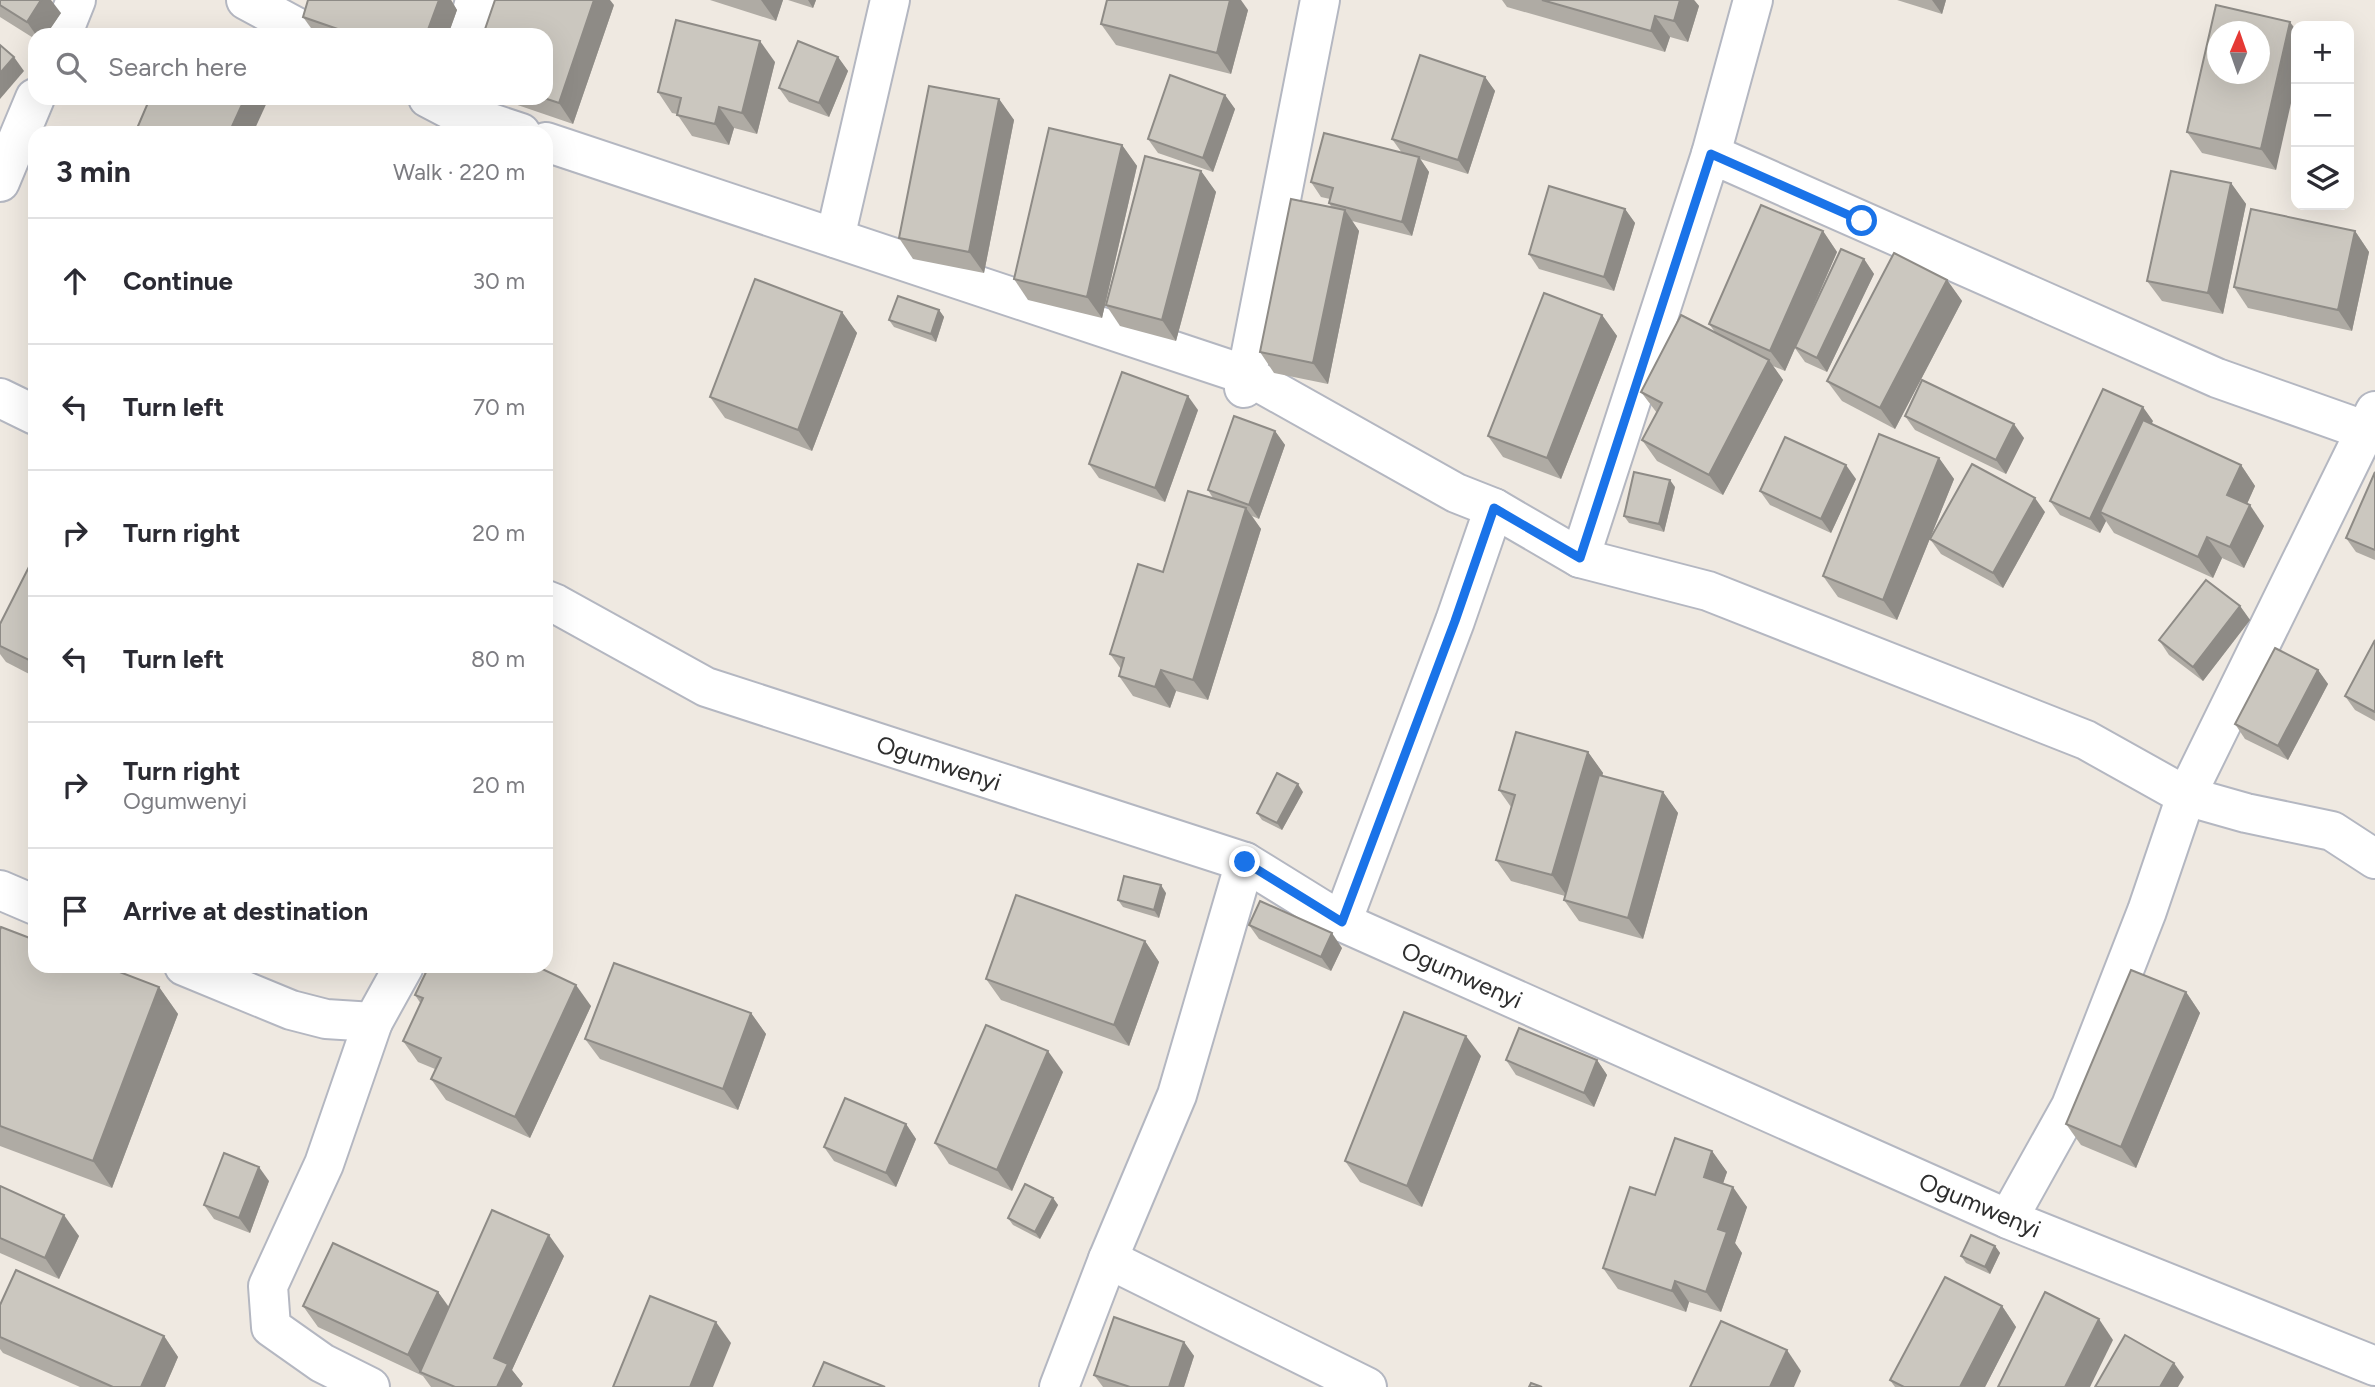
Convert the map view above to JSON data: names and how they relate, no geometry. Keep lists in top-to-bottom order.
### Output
{
  "streets": {
    "street": ["Ogumwenyi"]
  },
  "north": "top",
  "page": {
    "map_buttons": ["+", "−"],
    "search": "Search here",
    "heading": ["3 min", "Walk · 220 m"],
    "list": [
      ["Continue", "30 m"],
      ["Turn left", "70 m"],
      ["Turn right", "20 m"],
      ["Turn left", "80 m"],
      ["Turn right", "Ogumwenyi", "20 m"],
      "Arrive at destination"
    ]
  }
}
